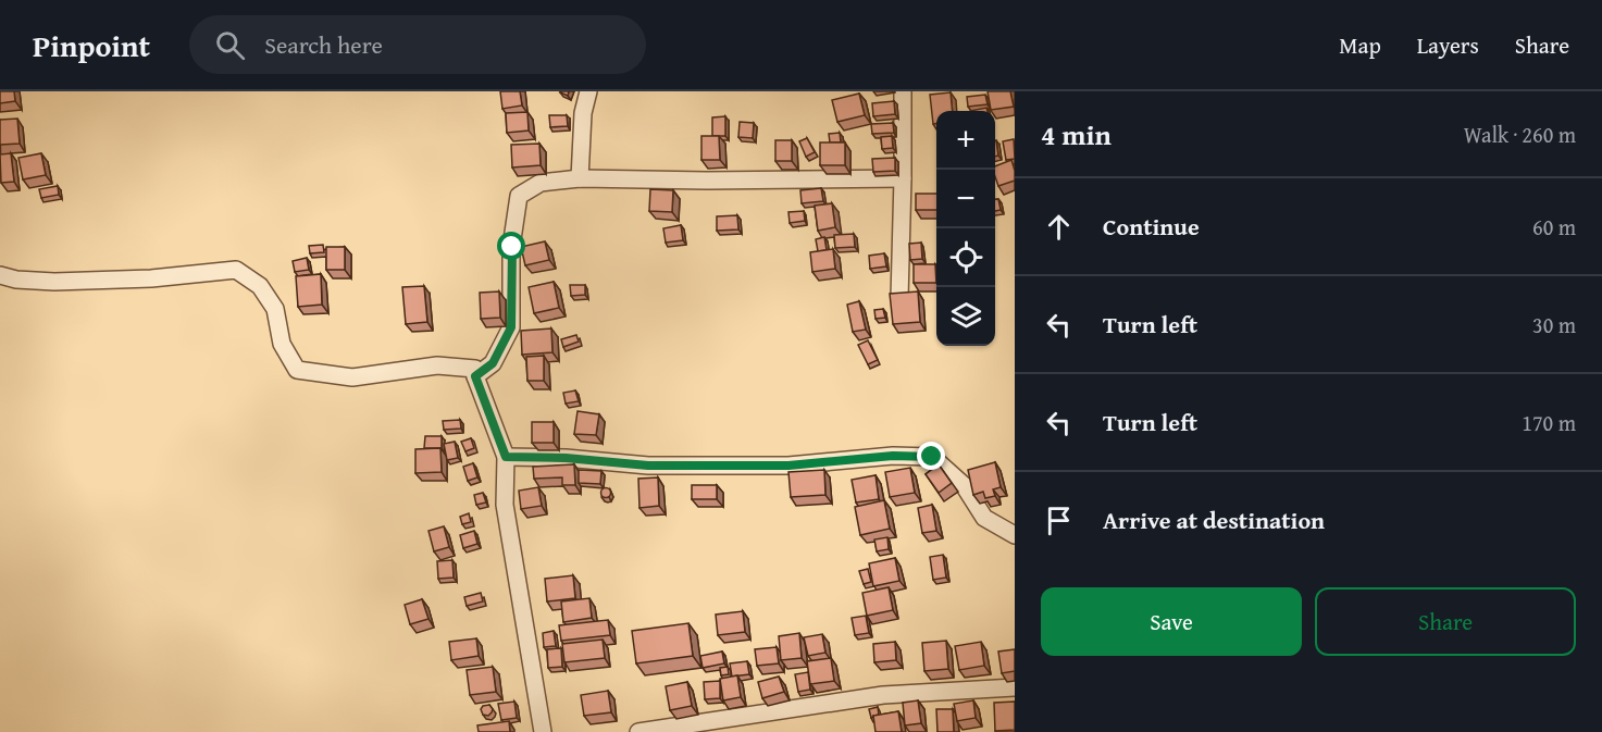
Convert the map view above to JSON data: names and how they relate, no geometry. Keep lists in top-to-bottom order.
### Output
{
  "page": {
    "header": "Pinpoint",
    "search": "Search here",
    "nav": ["Map", "Layers", "Share"],
    "heading": ["4 min", "Walk · 260 m"],
    "map_buttons": ["+", "−"],
    "list": [
      ["Continue", "60 m"],
      ["Turn left", "30 m"],
      ["Turn left", "170 m"],
      "Arrive at destination"
    ],
    "buttons": ["Save", "Share"]
  }
}
